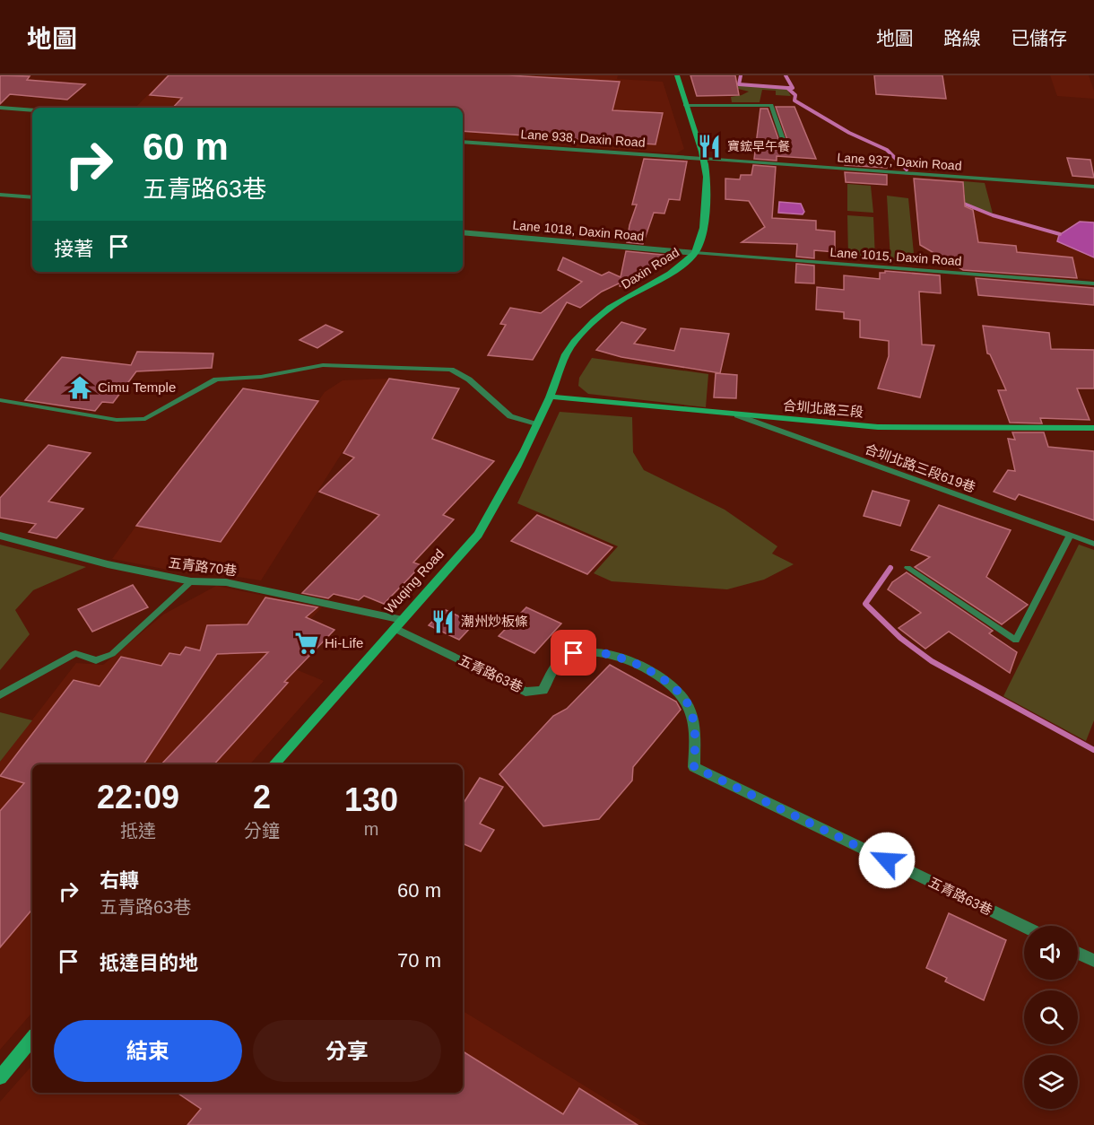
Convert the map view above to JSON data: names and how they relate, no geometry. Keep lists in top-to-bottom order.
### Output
{
  "streets": {
    "street": [
      "Lane 938, Daxin Road",
      "Lane 1018, Daxin Road",
      "Daxin Road",
      "合圳北路三段",
      "五青路70巷",
      "Wuqing Road",
      "五青路63巷"
    ],
    "lane": ["Lane 937, Daxin Road", "Lane 1015, Daxin Road", "合圳北路三段619巷"]
  },
  "crossings": [
    ["Lane 938, Daxin Road", "Lane 937, Daxin Road"],
    ["Lane 938, Daxin Road", "Daxin Road"],
    ["Lane 937, Daxin Road", "Daxin Road"],
    ["Lane 1018, Daxin Road", "Lane 1015, Daxin Road"],
    ["Lane 1018, Daxin Road", "Daxin Road"],
    ["Lane 1015, Daxin Road", "Daxin Road"],
    ["Daxin Road", "合圳北路三段"],
    ["Daxin Road", "Wuqing Road"],
    ["合圳北路三段", "合圳北路三段619巷"],
    ["合圳北路三段", "Wuqing Road"],
    ["五青路70巷", "Wuqing Road"],
    ["五青路70巷", "五青路63巷"],
    ["Wuqing Road", "五青路63巷"]
  ],
  "places": {
    "restaurant": ["寶鋐早午餐", "潮州炒板條"],
    "temple": ["Cimu Temple"],
    "supermarket": ["Hi-Life"]
  },
  "page": {
    "header": "地圖",
    "nav": ["地圖", "路線", "已儲存"],
    "turn": ["60 m", "五青路63巷"],
    "then": "接著",
    "eta": [
      "22:09",
      "抵達",
      "2",
      "分鐘",
      "130",
      "m"
    ],
    "list": [
      {
        "name": "右轉",
        "note": "五青路63巷",
        "value": "60 m"
      },
      {
        "name": "抵達目的地",
        "value": "70 m"
      }
    ],
    "buttons": ["結束", "分享"]
  }
}
